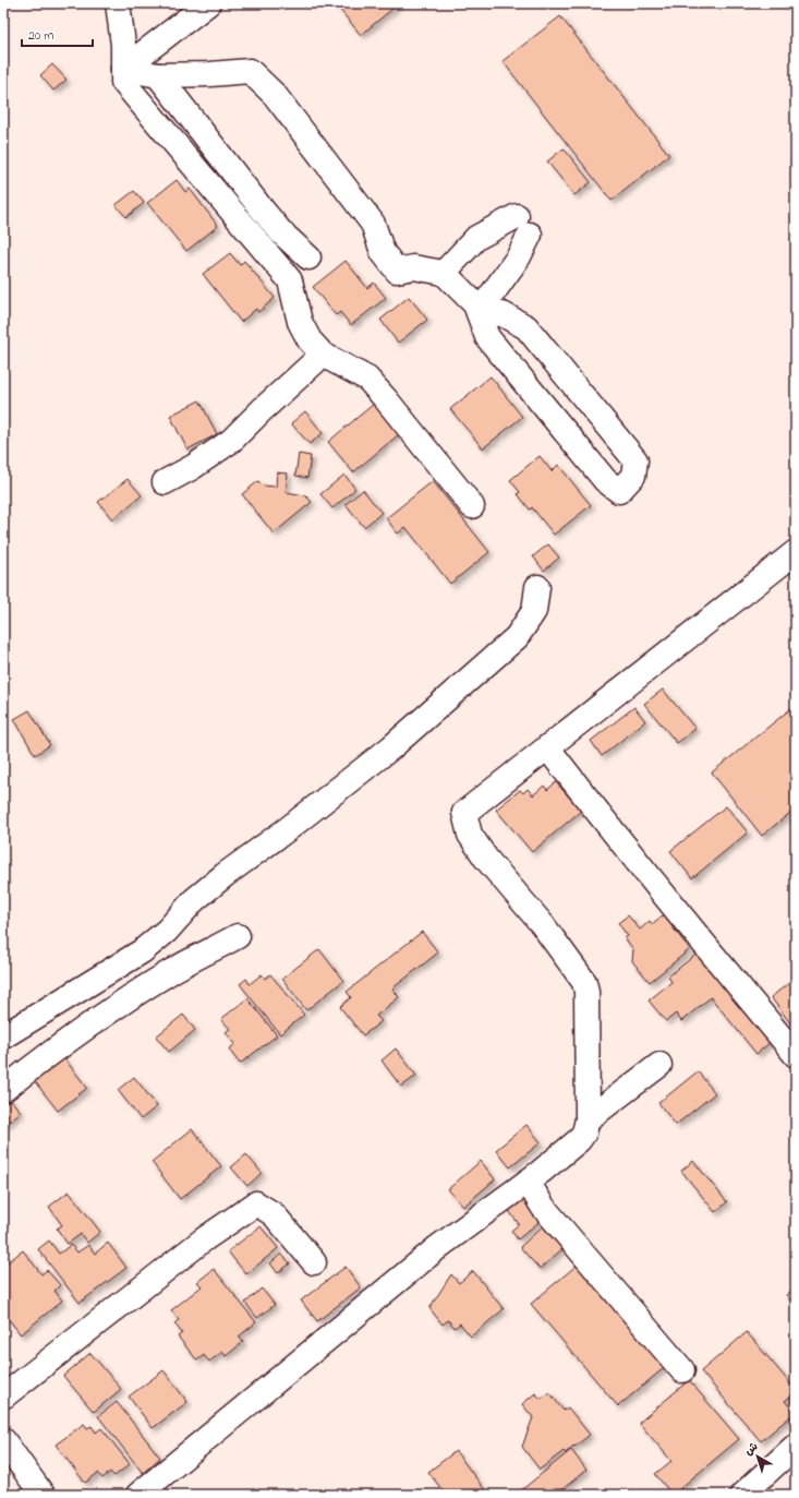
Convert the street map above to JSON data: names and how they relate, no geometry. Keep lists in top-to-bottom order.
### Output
{
  "scale_bar": "20 m",
  "north": "top left"
}
